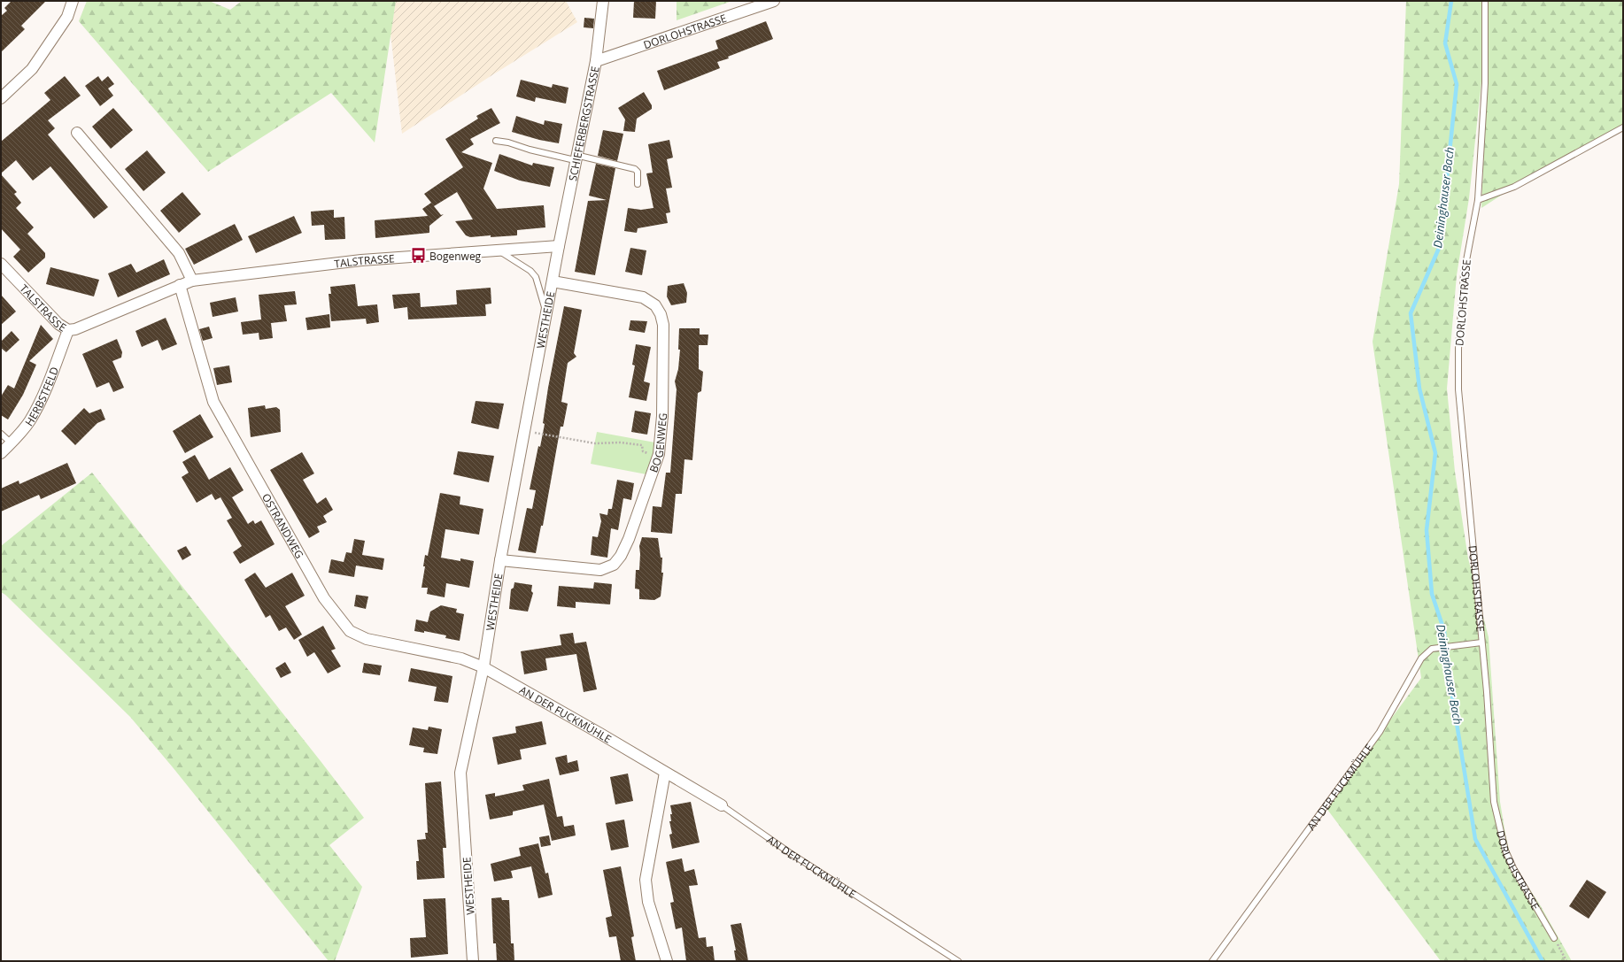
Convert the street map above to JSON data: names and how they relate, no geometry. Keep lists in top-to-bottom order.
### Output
{
  "streets": {
    "street": [
      "DORLOHSTRASSE",
      "SCHIEFERBERGSTRASSE",
      "TALSTRASSE",
      "WESTHEIDE",
      "HERBSTFELD",
      "BOGENWEG",
      "OSTRANDWEG",
      "AN DER FUCKMÜHLE"
    ]
  },
  "crossings": [
    ["DORLOHSTRASSE", "SCHIEFERBERGSTRASSE"],
    ["DORLOHSTRASSE", "AN DER FUCKMÜHLE"],
    ["SCHIEFERBERGSTRASSE", "TALSTRASSE"],
    ["SCHIEFERBERGSTRASSE", "WESTHEIDE"],
    ["TALSTRASSE", "WESTHEIDE"],
    ["TALSTRASSE", "HERBSTFELD"],
    ["TALSTRASSE", "OSTRANDWEG"],
    ["WESTHEIDE", "BOGENWEG"],
    ["WESTHEIDE", "OSTRANDWEG"],
    ["WESTHEIDE", "AN DER FUCKMÜHLE"],
    ["OSTRANDWEG", "AN DER FUCKMÜHLE"]
  ],
  "water": ["Deininghauser Bach"],
  "places": {
    "bus stop": ["Bogenweg"]
  }
}
